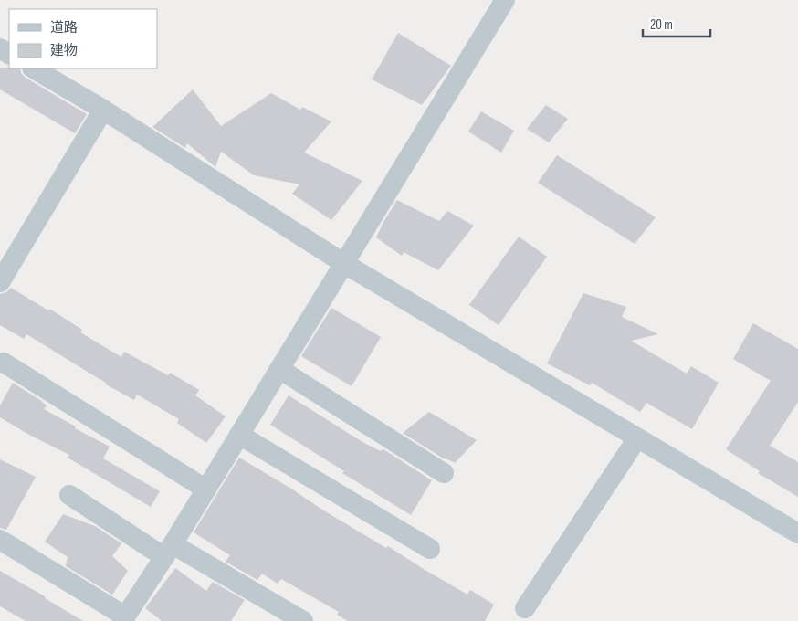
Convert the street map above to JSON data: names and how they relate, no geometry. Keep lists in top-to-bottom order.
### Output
{
  "legend": ["道路", "建物"],
  "scale_bar": "20 m"
}
